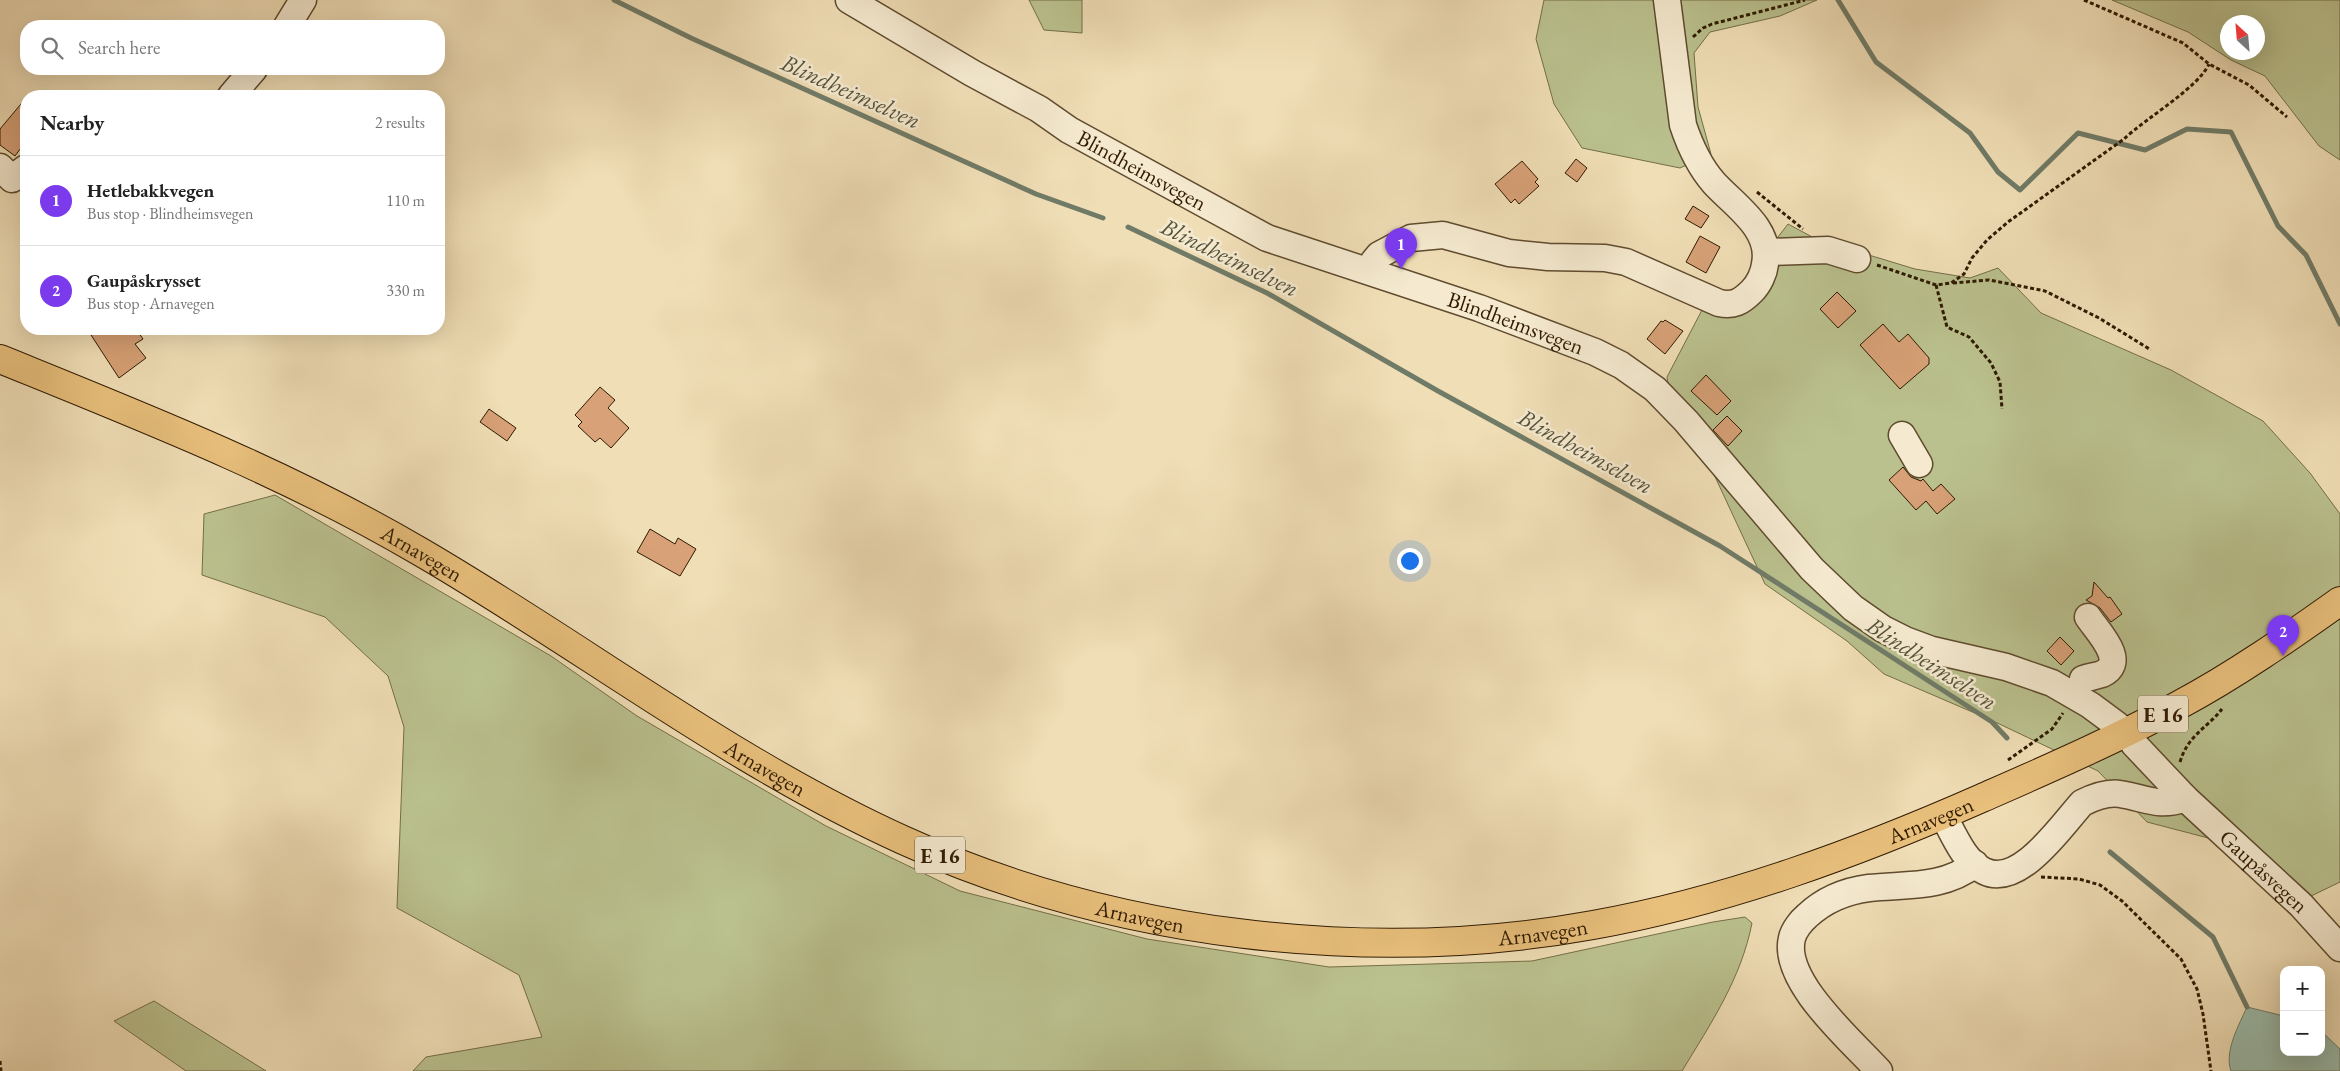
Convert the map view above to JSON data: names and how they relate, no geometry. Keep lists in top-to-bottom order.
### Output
{
  "streets": {
    "highway": ["Arnavegen", "E 16"],
    "street": ["Blindheimsvegen", "Gaupåsvegen"]
  },
  "water": ["Blindheimselven"],
  "north": "top left",
  "page": {
    "search": "Search here",
    "heading": ["Nearby", "2 results"],
    "list": [
      {
        "mark": "1",
        "name": "Hetlebakkvegen",
        "note": "Bus stop · Blindheimsvegen",
        "value": "110 m"
      },
      {
        "mark": "2",
        "name": "Gaupåskrysset",
        "note": "Bus stop · Arnavegen",
        "value": "330 m"
      }
    ],
    "pins": ["1", "2"],
    "map_buttons": ["+", "−"]
  }
}
